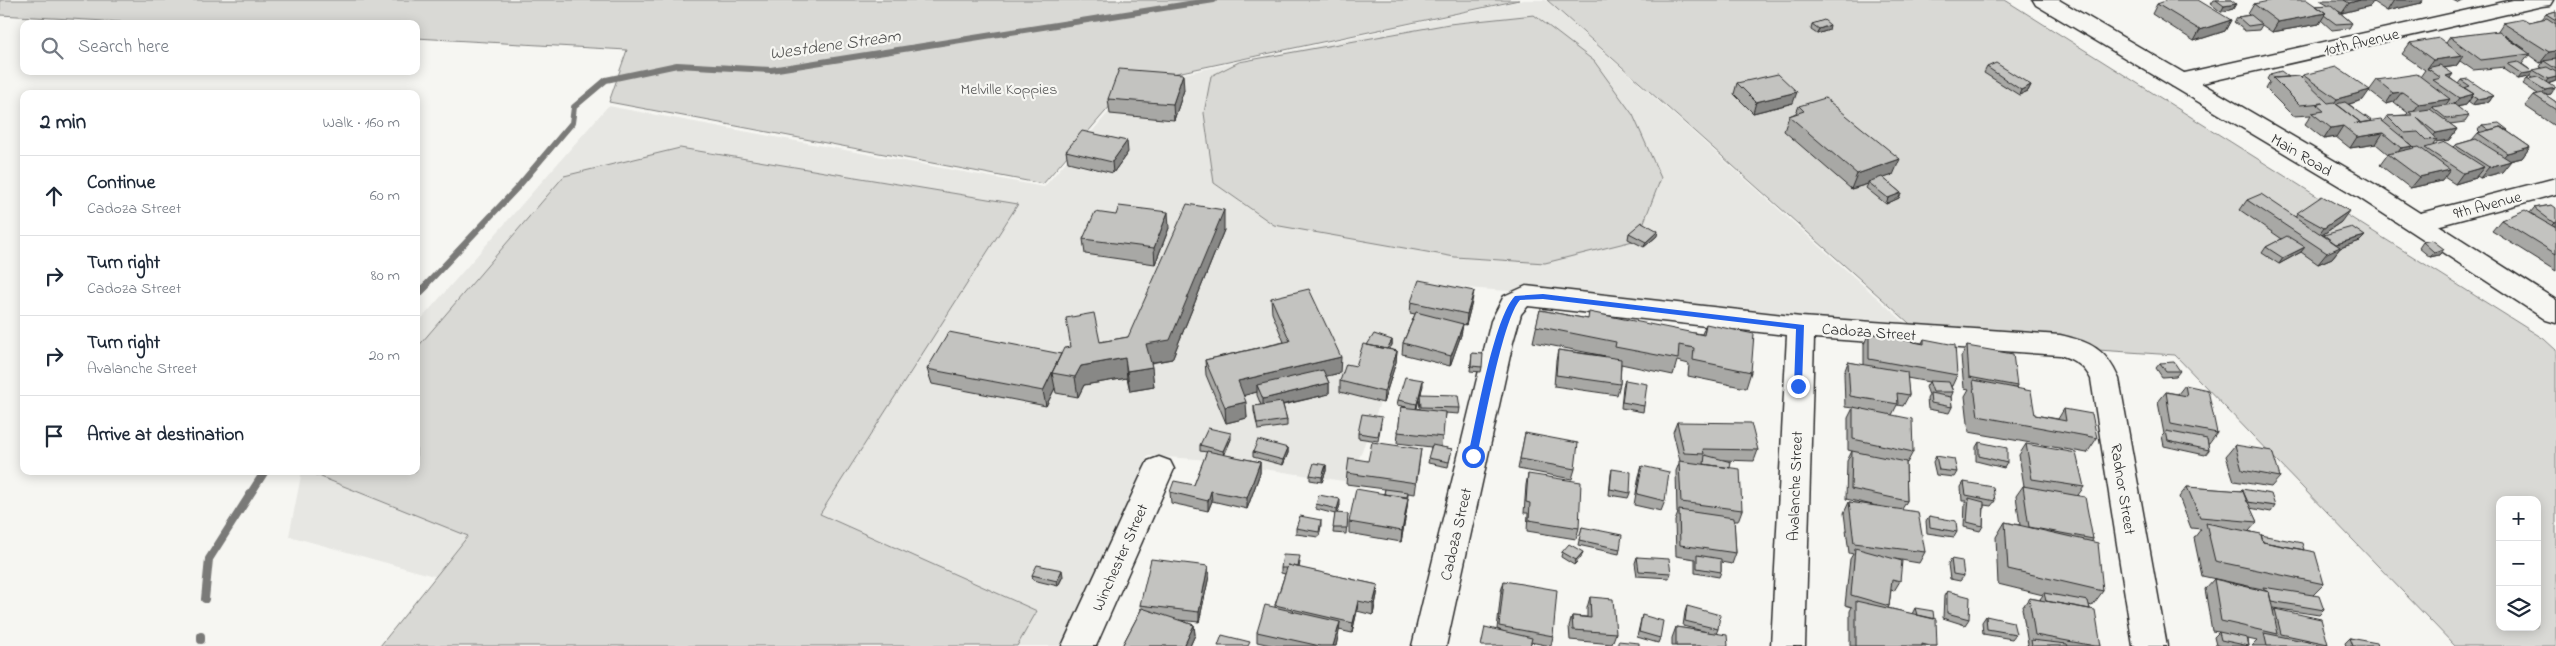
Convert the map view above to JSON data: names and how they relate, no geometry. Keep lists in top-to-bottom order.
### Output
{
  "streets": {
    "street": [
      "10th Avenue",
      "Main Road",
      "9th Avenue",
      "Cadoza Street",
      "Avalanche Street",
      "Radnor Street",
      "Winchester Street"
    ]
  },
  "crossings": [
    ["10th Avenue", "Main Road"],
    ["Main Road", "9th Avenue"],
    ["Cadoza Street", "Avalanche Street"],
    ["Cadoza Street", "Radnor Street"]
  ],
  "water": ["Westdene Stream"],
  "parks": ["Melville Koppies"],
  "page": {
    "search": "Search here",
    "heading": ["2 min", "Walk · 160 m"],
    "list": [
      ["Continue", "Cadoza Street", "60 m"],
      ["Turn right", "Cadoza Street", "80 m"],
      ["Turn right", "Avalanche Street", "20 m"],
      "Arrive at destination"
    ],
    "map_buttons": ["+", "−"]
  }
}
